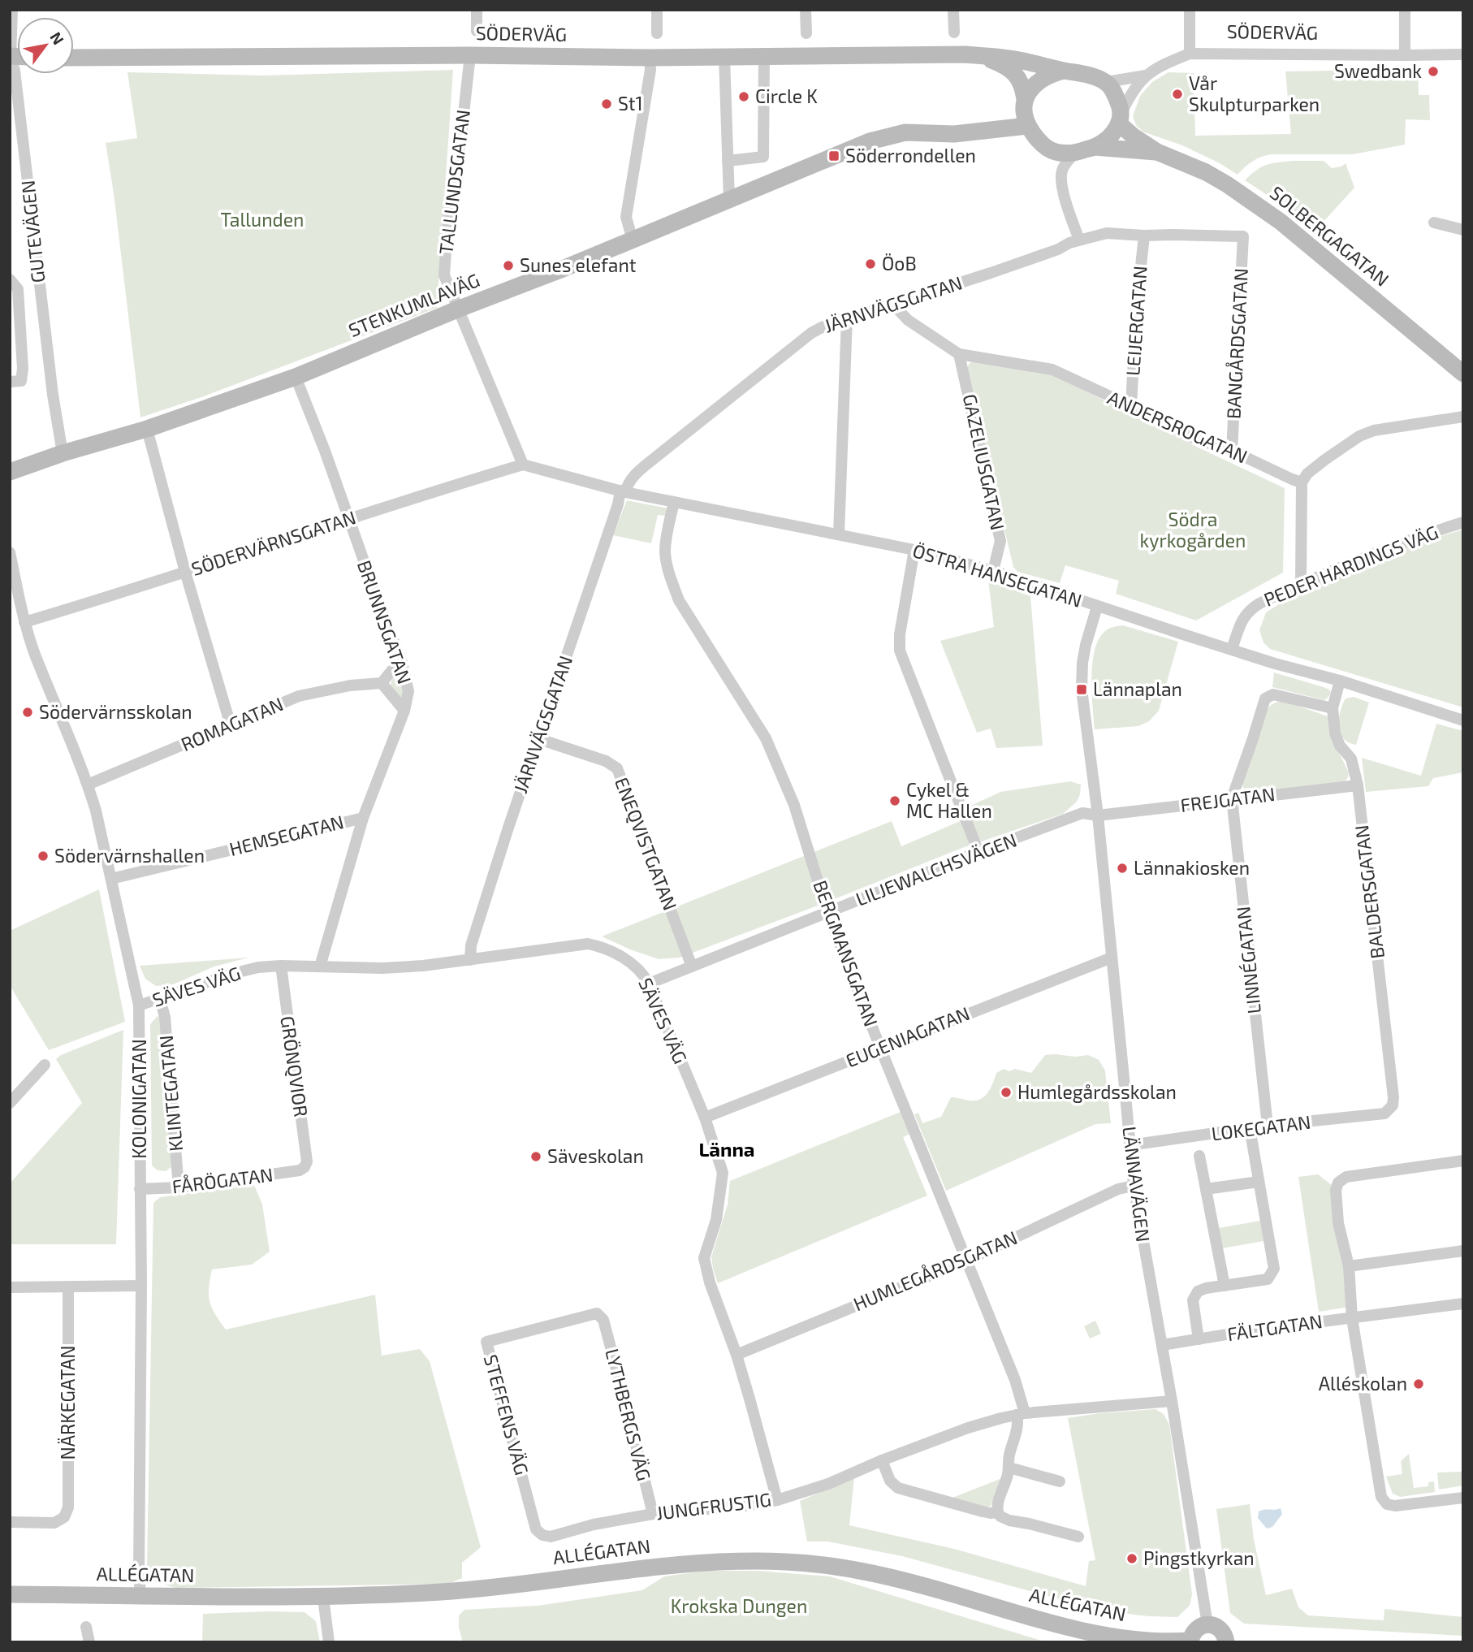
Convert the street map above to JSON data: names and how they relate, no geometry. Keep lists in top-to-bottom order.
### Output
{
  "streets": {
    "street": [
      "SÖDERVÄG",
      "TALLUNDSGATAN",
      "GUTEVÄGEN",
      "SOLBERGAGATAN",
      "JÄRNVÄGSGATAN",
      "STENKUMLAVÄG",
      "LEIJERGATAN",
      "BANGÅRDSGATAN",
      "ANDERSROGATAN",
      "GAZELIUSGATAN",
      "SÖDERVÄRNSGATAN",
      "PEDER HARDINGS VÄG",
      "ÖSTRA HANSEGATAN",
      "BRUNNSGATAN",
      "ROMAGATAN",
      "FREJGATAN",
      "HEMSEGATAN",
      "ENEQVISTGATAN",
      "LILJEWALCHSVÄGEN",
      "BALDERSGATAN",
      "BERGMANSGATAN",
      "LINNÉGATAN",
      "SÄVES VÄG",
      "EUGENIAGATAN",
      "GRÖNQVIOR",
      "KLINTEGATAN",
      "KOLONIGATAN",
      "LOKEGATAN",
      "FÅRÖGATAN",
      "LÄNNAVÄGEN",
      "HUMLEGÅRDSGATAN",
      "FÄLTGATAN",
      "NÄRKEGATAN",
      "STEFFENS VÄG",
      "LYTHBERGS VÄG",
      "JUNGFRUSTIG",
      "ALLÉGATAN"
    ]
  },
  "crossings": [
    ["SÖDERVÄG", "TALLUNDSGATAN"],
    ["SÖDERVÄG", "SOLBERGAGATAN"],
    ["SÖDERVÄG", "STENKUMLAVÄG"],
    ["TALLUNDSGATAN", "STENKUMLAVÄG"],
    ["TALLUNDSGATAN", "SÖDERVÄRNSGATAN"],
    ["TALLUNDSGATAN", "ÖSTRA HANSEGATAN"],
    ["GUTEVÄGEN", "STENKUMLAVÄG"],
    ["SOLBERGAGATAN", "STENKUMLAVÄG"],
    ["JÄRNVÄGSGATAN", "LEIJERGATAN"],
    ["JÄRNVÄGSGATAN", "BANGÅRDSGATAN"],
    ["JÄRNVÄGSGATAN", "ANDERSROGATAN"],
    ["JÄRNVÄGSGATAN", "ÖSTRA HANSEGATAN"],
    ["JÄRNVÄGSGATAN", "ENEQVISTGATAN"],
    ["JÄRNVÄGSGATAN", "SÄVES VÄG"],
    ["STENKUMLAVÄG", "BRUNNSGATAN"],
    ["LEIJERGATAN", "ANDERSROGATAN"],
    ["BANGÅRDSGATAN", "ANDERSROGATAN"],
    ["ANDERSROGATAN", "GAZELIUSGATAN"],
    ["GAZELIUSGATAN", "ÖSTRA HANSEGATAN"],
    ["SÖDERVÄRNSGATAN", "ÖSTRA HANSEGATAN"],
    ["SÖDERVÄRNSGATAN", "BRUNNSGATAN"],
    ["SÖDERVÄRNSGATAN", "KOLONIGATAN"],
    ["PEDER HARDINGS VÄG", "ÖSTRA HANSEGATAN"],
    ["ÖSTRA HANSEGATAN", "BALDERSGATAN"],
    ["ÖSTRA HANSEGATAN", "BERGMANSGATAN"],
    ["ÖSTRA HANSEGATAN", "LÄNNAVÄGEN"],
    ["BRUNNSGATAN", "HEMSEGATAN"],
    ["BRUNNSGATAN", "SÄVES VÄG"],
    ["ROMAGATAN", "KOLONIGATAN"],
    ["FREJGATAN", "LILJEWALCHSVÄGEN"],
    ["FREJGATAN", "BALDERSGATAN"],
    ["FREJGATAN", "LINNÉGATAN"],
    ["FREJGATAN", "LÄNNAVÄGEN"],
    ["HEMSEGATAN", "KOLONIGATAN"],
    ["ENEQVISTGATAN", "LILJEWALCHSVÄGEN"],
    ["LILJEWALCHSVÄGEN", "BERGMANSGATAN"],
    ["LILJEWALCHSVÄGEN", "SÄVES VÄG"],
    ["LILJEWALCHSVÄGEN", "LÄNNAVÄGEN"],
    ["BALDERSGATAN", "LINNÉGATAN"],
    ["BALDERSGATAN", "LOKEGATAN"],
    ["BERGMANSGATAN", "EUGENIAGATAN"],
    ["BERGMANSGATAN", "HUMLEGÅRDSGATAN"],
    ["BERGMANSGATAN", "JUNGFRUSTIG"],
    ["LINNÉGATAN", "LOKEGATAN"],
    ["SÄVES VÄG", "EUGENIAGATAN"],
    ["SÄVES VÄG", "GRÖNQVIOR"],
    ["SÄVES VÄG", "KLINTEGATAN"],
    ["SÄVES VÄG", "KOLONIGATAN"],
    ["SÄVES VÄG", "HUMLEGÅRDSGATAN"],
    ["SÄVES VÄG", "JUNGFRUSTIG"],
    ["EUGENIAGATAN", "LÄNNAVÄGEN"],
    ["GRÖNQVIOR", "FÅRÖGATAN"],
    ["KLINTEGATAN", "FÅRÖGATAN"],
    ["KOLONIGATAN", "FÅRÖGATAN"],
    ["KOLONIGATAN", "ALLÉGATAN"],
    ["LOKEGATAN", "LÄNNAVÄGEN"],
    ["LÄNNAVÄGEN", "HUMLEGÅRDSGATAN"],
    ["LÄNNAVÄGEN", "FÄLTGATAN"],
    ["LÄNNAVÄGEN", "JUNGFRUSTIG"],
    ["LÄNNAVÄGEN", "ALLÉGATAN"],
    ["STEFFENS VÄG", "LYTHBERGS VÄG"],
    ["STEFFENS VÄG", "JUNGFRUSTIG"],
    ["LYTHBERGS VÄG", "JUNGFRUSTIG"]
  ],
  "districts": ["Länna"],
  "parks": ["Tallunden", "Södra kyrkogården", "Krokska Dungen"],
  "places": {
    "other": [
      "Swedbank",
      "Vår Skulpturparken",
      "Circle K",
      "St1",
      "ÖoB",
      "Sunes elefant",
      "Södervärnsskolan",
      "Cykel & MC Hallen",
      "Södervärnshallen",
      "Lännakiosken",
      "Humlegårdsskolan",
      "Säveskolan",
      "Alléskolan",
      "Pingstkyrkan"
    ],
    "transit": ["Söderrondellen", "Lännaplan"]
  },
  "north": "top right"
}
